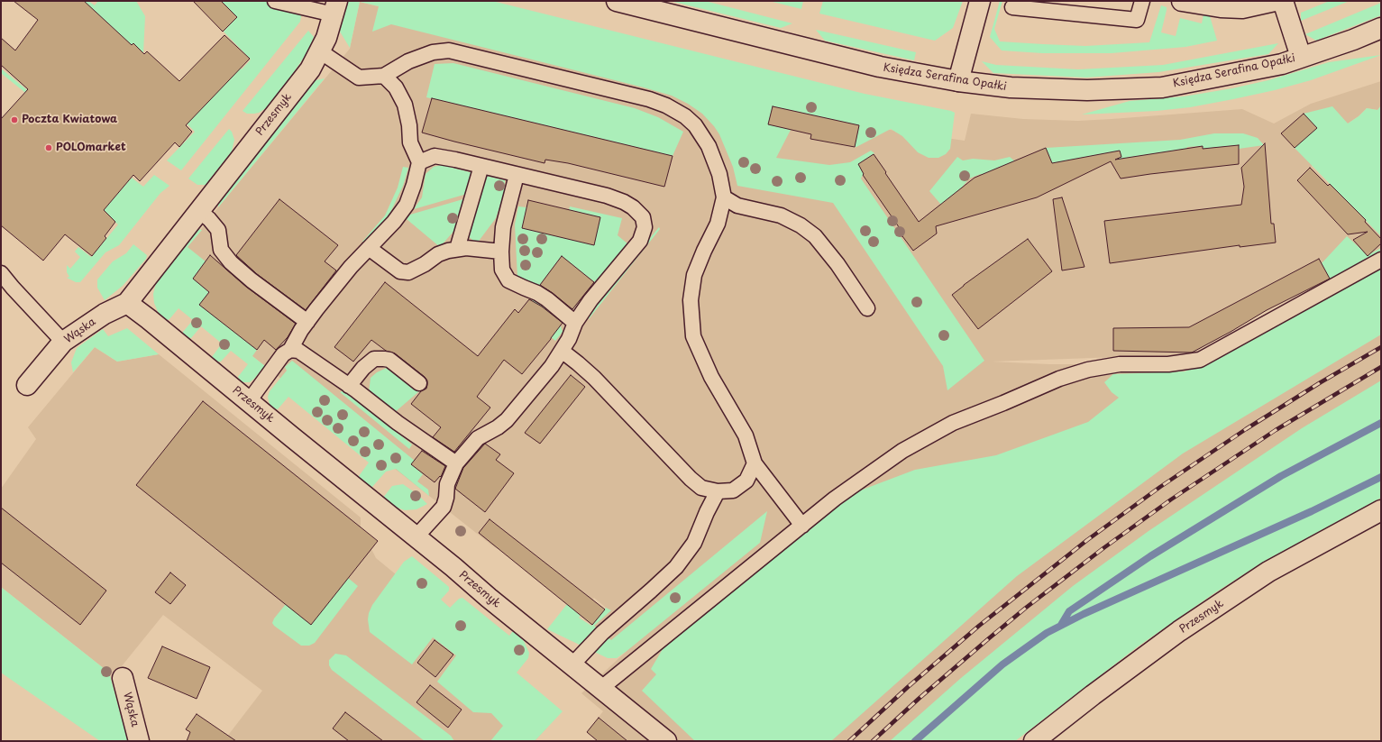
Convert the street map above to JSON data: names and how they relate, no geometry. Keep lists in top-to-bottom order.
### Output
{
  "streets": {
    "street": ["Księdza Serafina Opałki", "Przesmyk", "Wąska"]
  },
  "crossings": [
    ["Przesmyk", "Wąska"]
  ],
  "places": ["Poczta Kwiatowa", "POLOmarket"]
}
